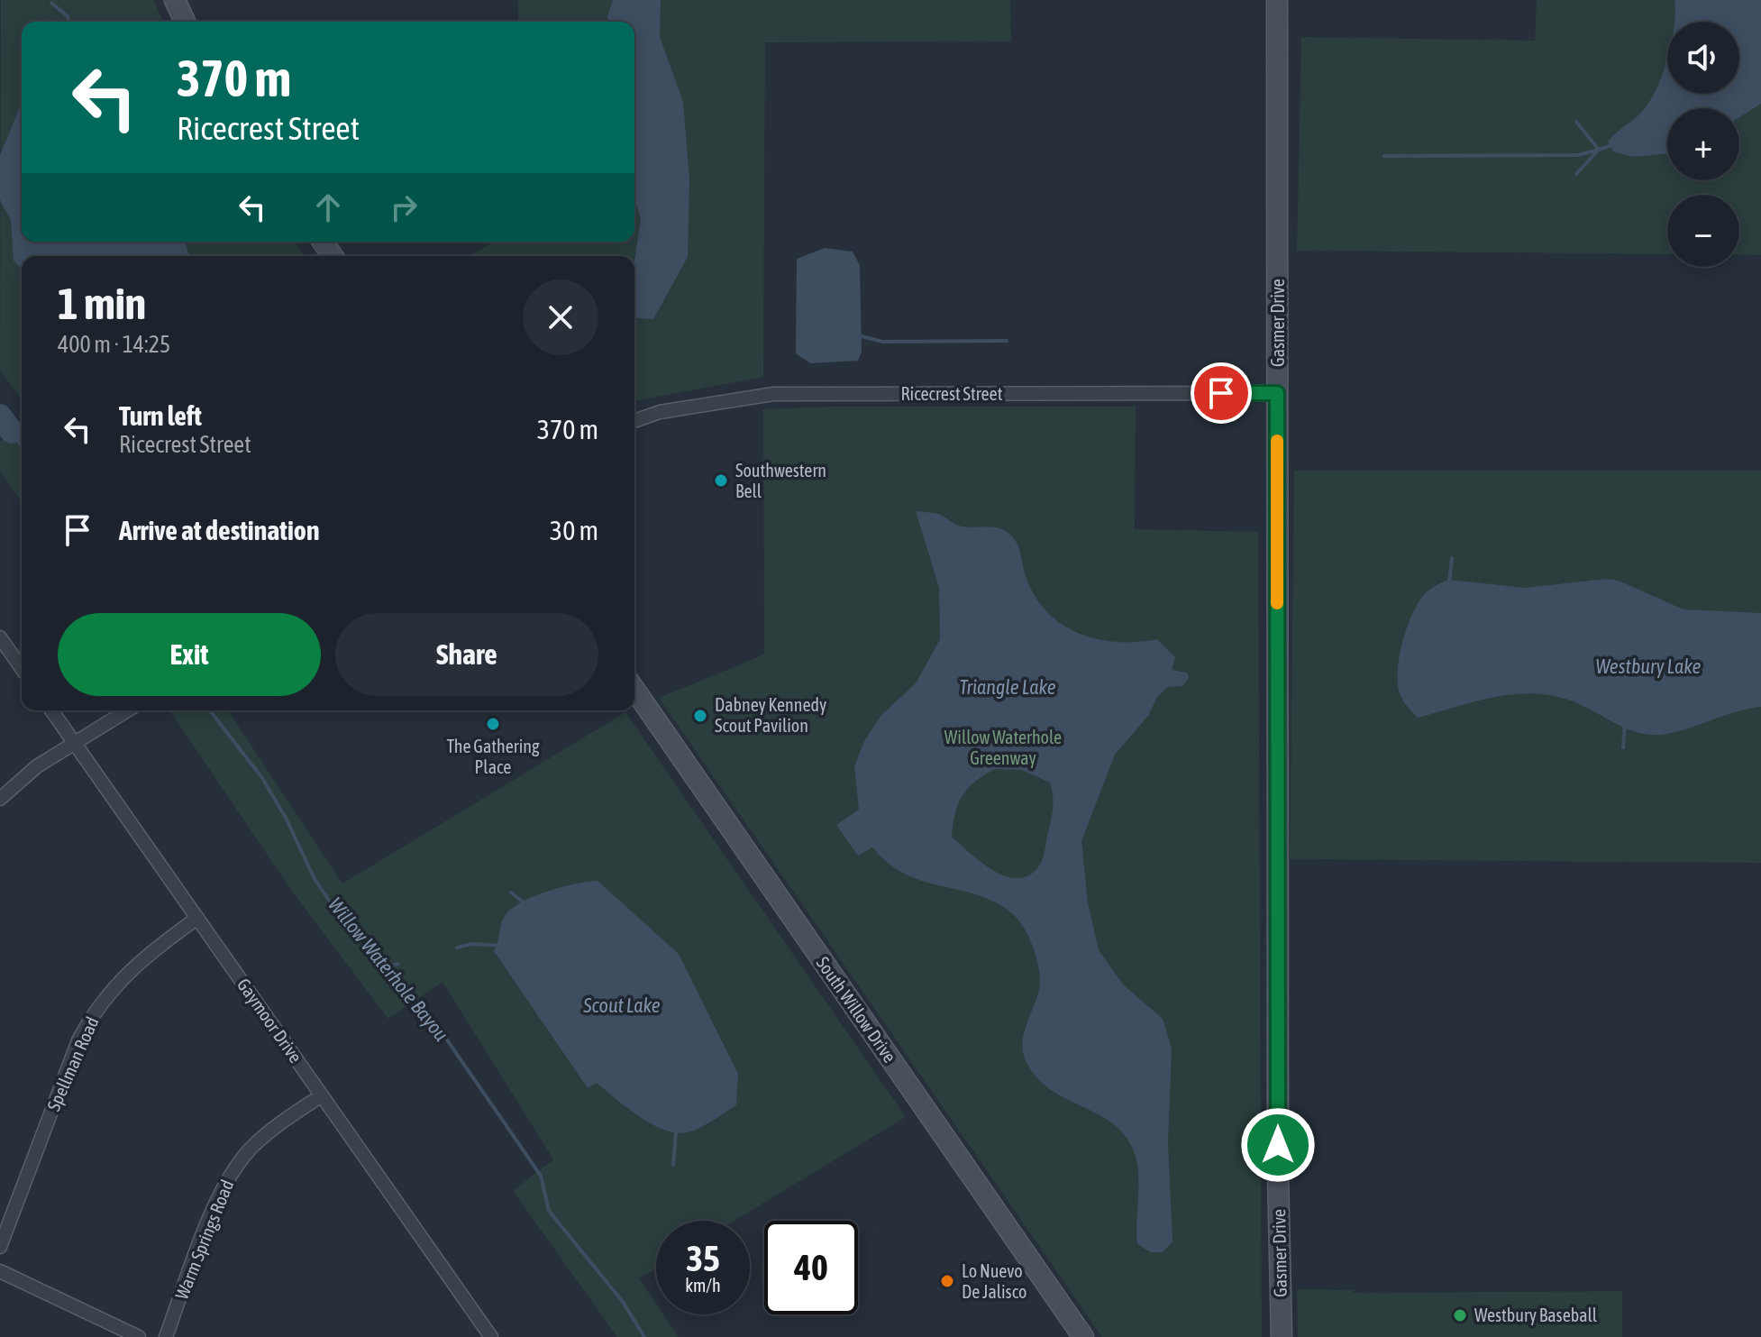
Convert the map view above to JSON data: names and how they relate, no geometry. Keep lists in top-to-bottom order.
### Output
{
  "streets": {
    "street": [
      "Gasmer Drive",
      "Ricecrest Street",
      "South Willow Drive",
      "Gaymoor Drive",
      "Spellman Road",
      "Warm Springs Road"
    ]
  },
  "crossings": [
    ["Gasmer Drive", "Ricecrest Street"],
    ["Gaymoor Drive", "Spellman Road"],
    ["Gaymoor Drive", "Warm Springs Road"]
  ],
  "water": [
    "Westbury Lake",
    "Triangle Lake",
    "Willow Waterhole Bayou",
    "Scout Lake"
  ],
  "parks": ["Willow Waterhole Greenway"],
  "places": [
    "Southwestern Bell",
    "Dabney Kennedy Scout Pavilion",
    "The Gathering Place",
    "Lo Nuevo De Jalisco",
    "Westbury Baseball"
  ],
  "page": {
    "map_buttons": ["+", "−"],
    "turn": ["370 m", "Ricecrest Street"],
    "heading": ["1 min", "400 m · 14:25"],
    "list": [
      {
        "name": "Turn left",
        "note": "Ricecrest Street",
        "value": "370 m"
      },
      {
        "name": "Arrive at destination",
        "value": "30 m"
      }
    ],
    "buttons": ["Exit", "Share"],
    "speed": "35 km/h",
    "limit": "40"
  }
}
